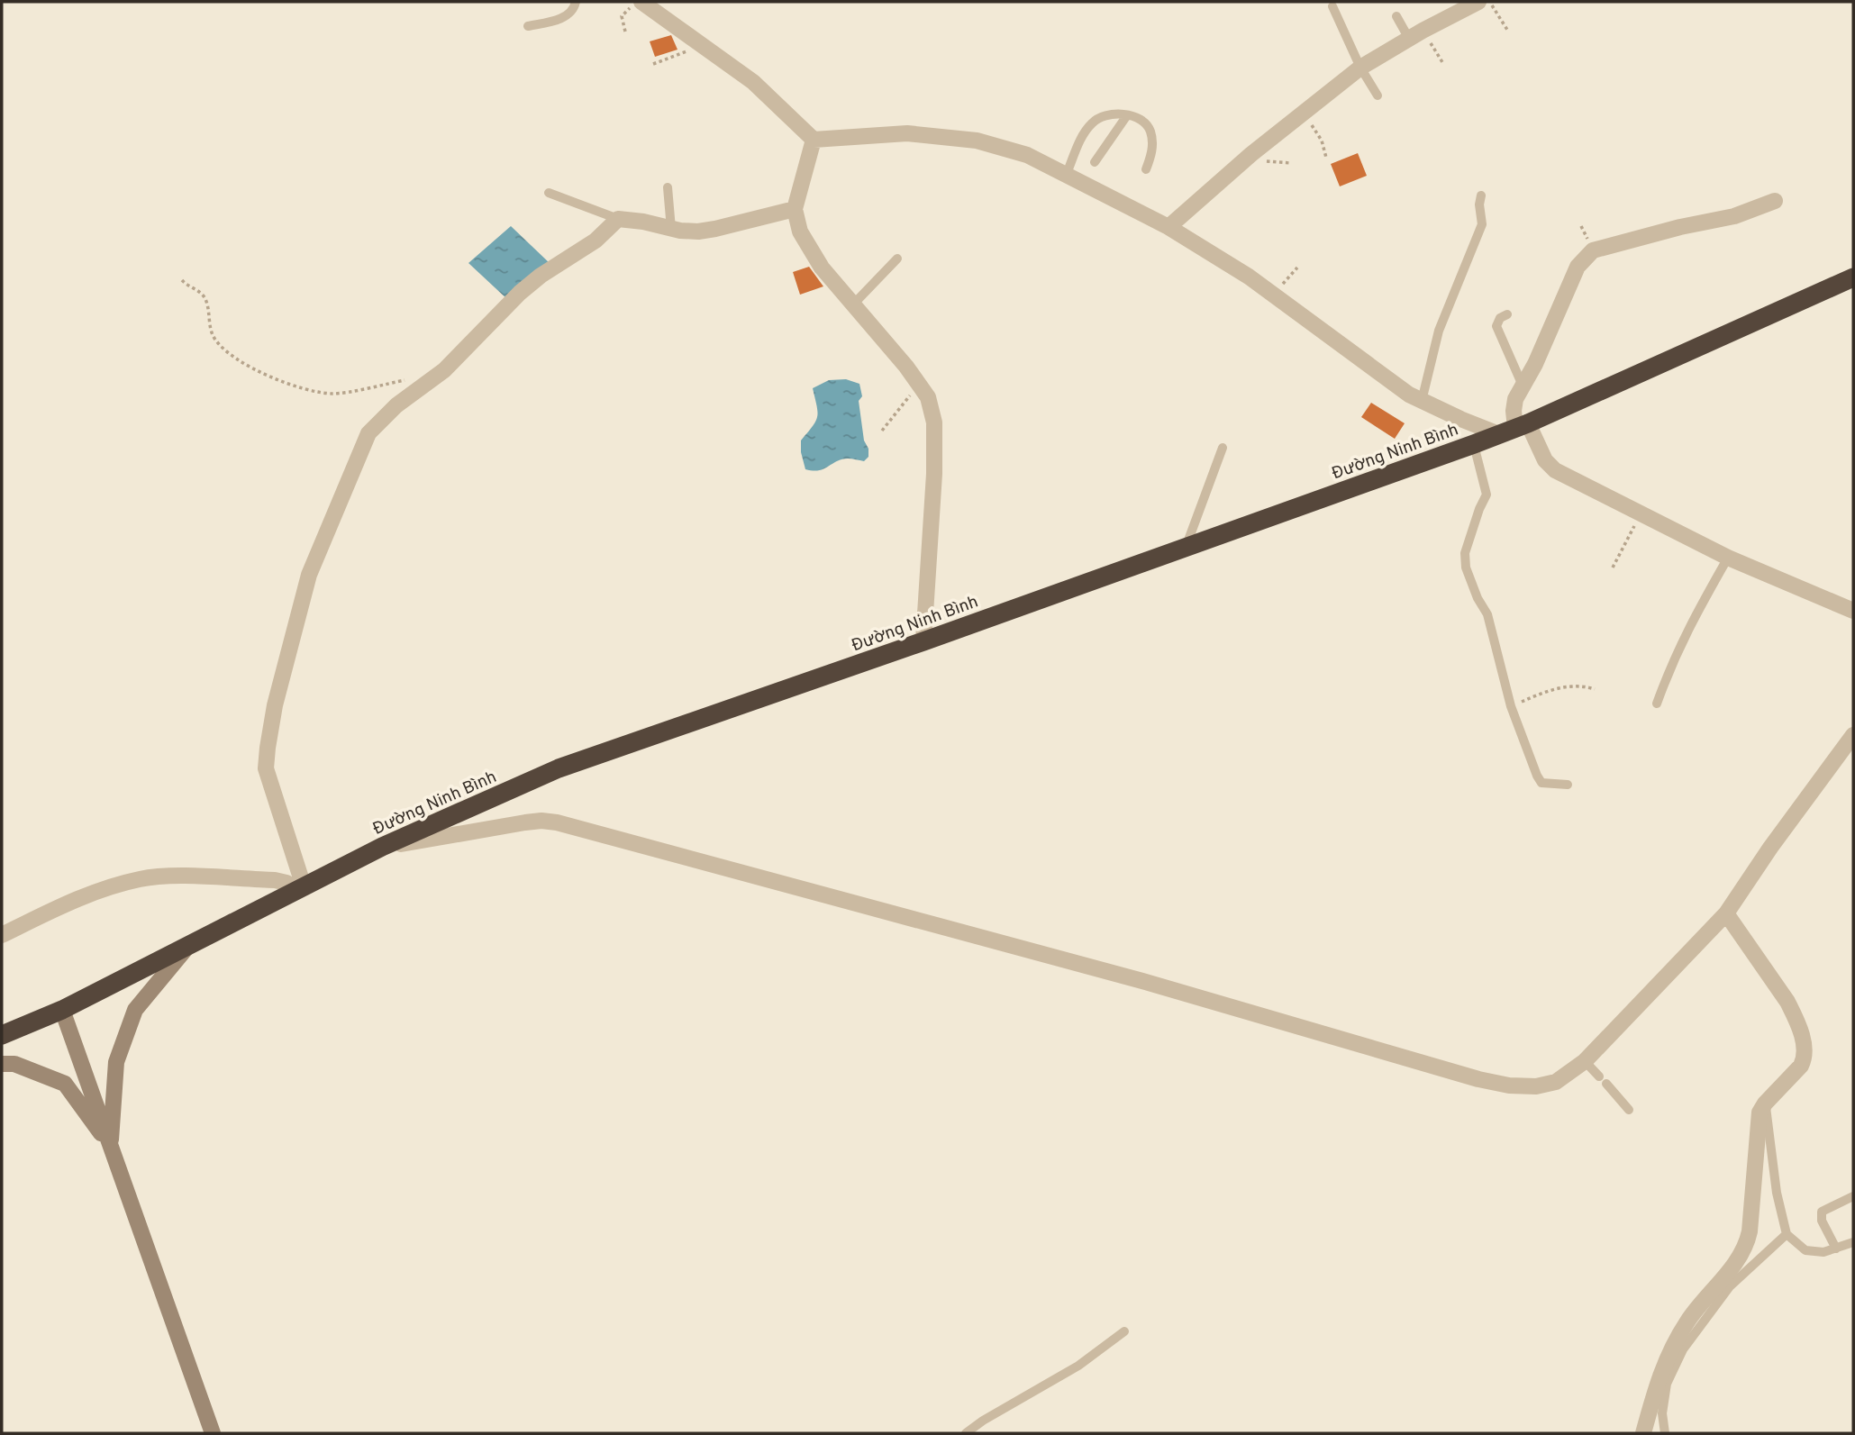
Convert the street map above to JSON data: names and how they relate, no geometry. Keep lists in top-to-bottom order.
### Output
{
  "streets": {
    "highway": ["Đường Ninh Bình"]
  }
}
